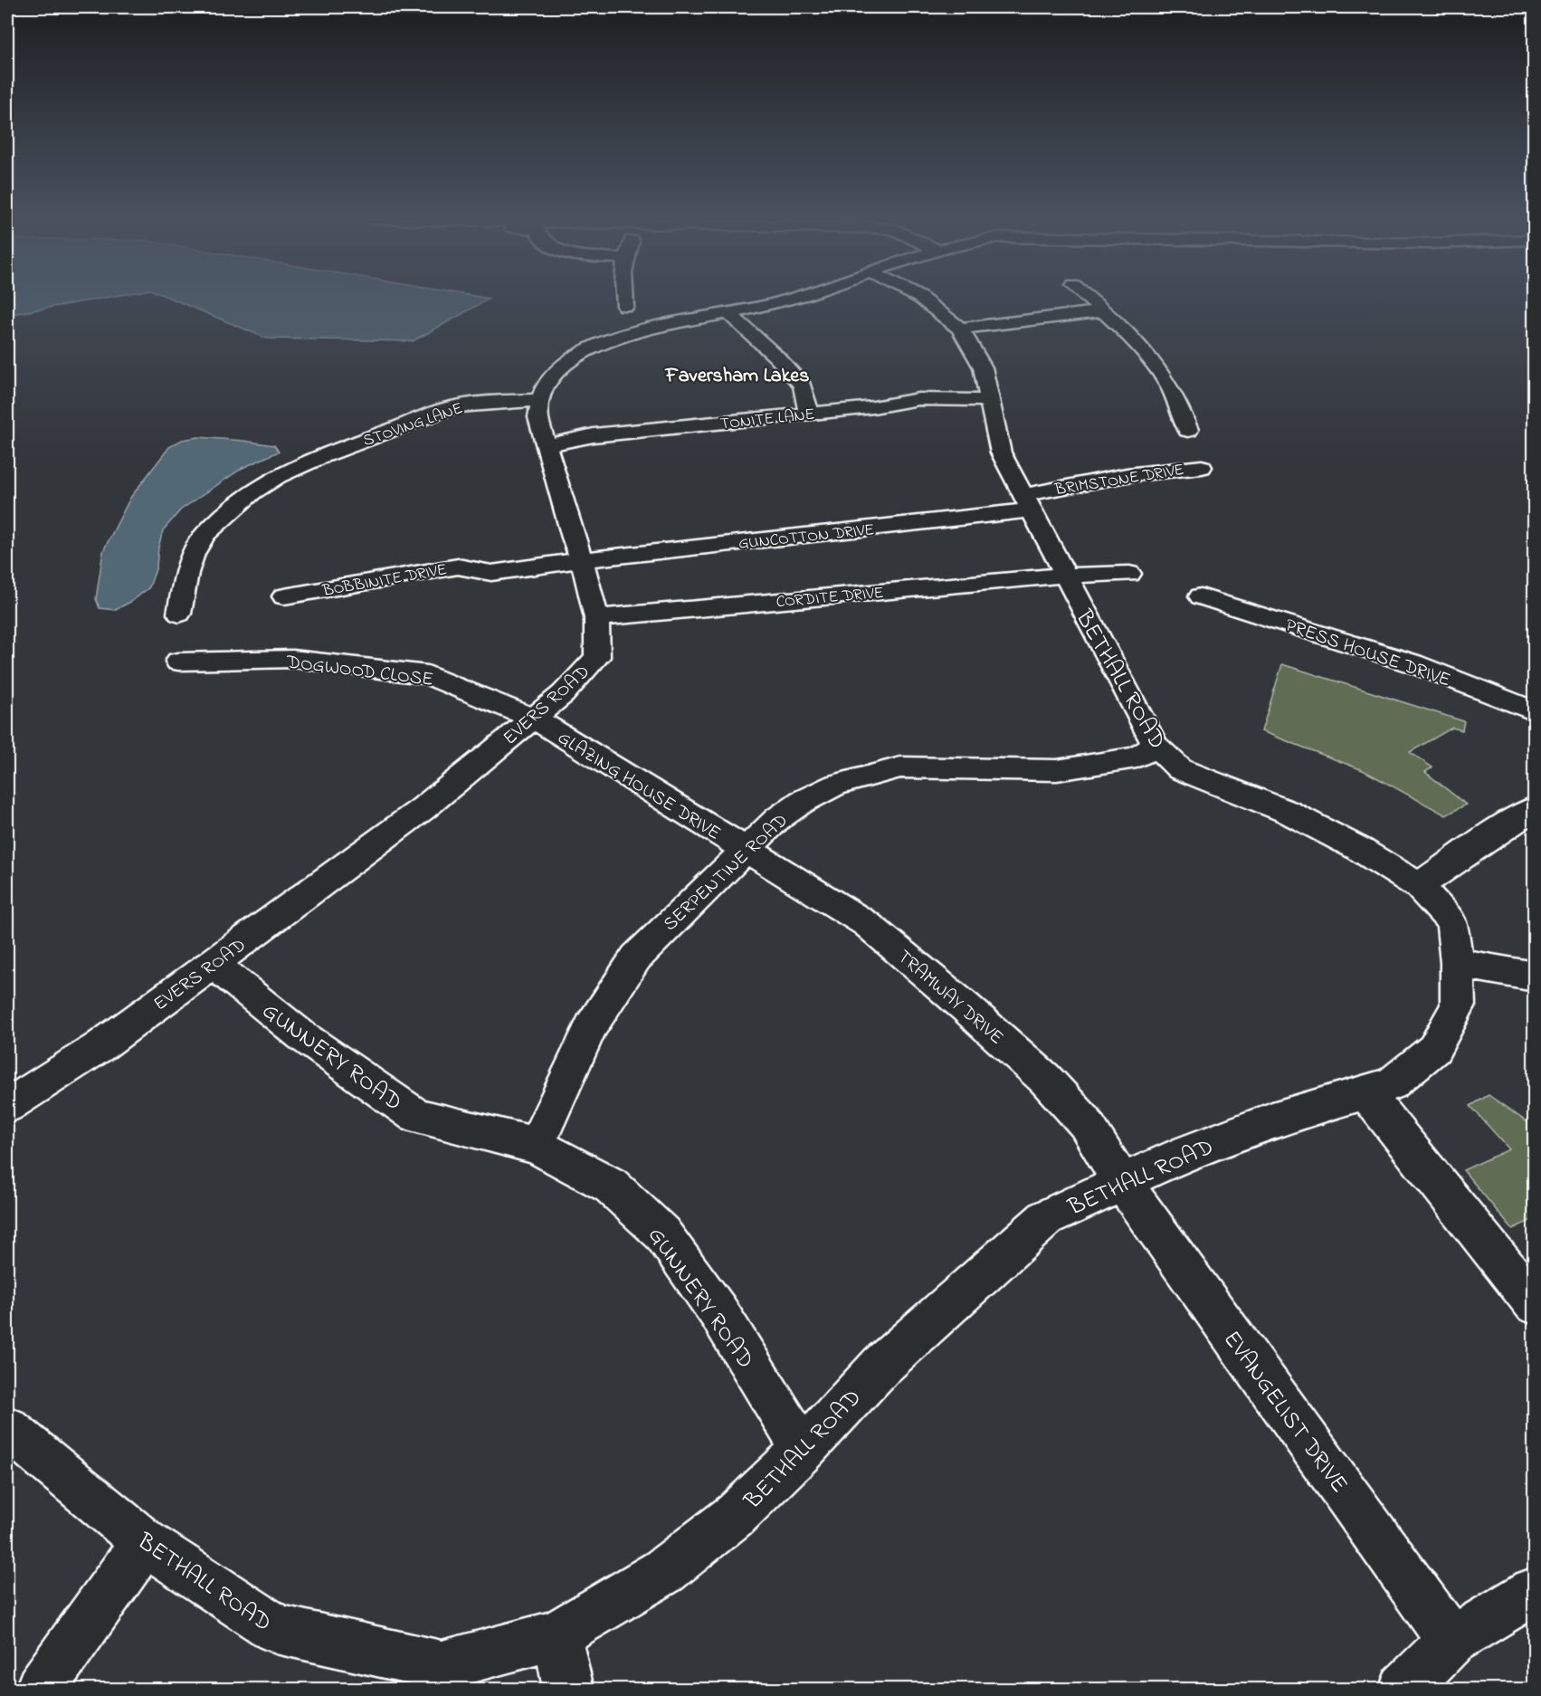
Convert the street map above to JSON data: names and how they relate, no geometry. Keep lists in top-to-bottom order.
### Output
{
  "streets": {
    "street": [
      "TONITE LANE",
      "STOVING LANE",
      "BRIMSTONE DRIVE",
      "GUNCOTTON DRIVE",
      "BOBBINITE DRIVE",
      "CORDITE DRIVE",
      "PRESS HOUSE DRIVE",
      "DOGWOOD CLOSE",
      "BETHALL ROAD",
      "EVERS ROAD",
      "GLAZING HOUSE DRIVE",
      "SERPENTINE ROAD",
      "TRAMWAY DRIVE",
      "GUNNERY ROAD",
      "EVANGELIST DRIVE"
    ]
  },
  "crossings": [
    ["TONITE LANE", "BETHALL ROAD"],
    ["TONITE LANE", "EVERS ROAD"],
    ["STOVING LANE", "EVERS ROAD"],
    ["BRIMSTONE DRIVE", "GUNCOTTON DRIVE"],
    ["BRIMSTONE DRIVE", "BETHALL ROAD"],
    ["GUNCOTTON DRIVE", "BOBBINITE DRIVE"],
    ["GUNCOTTON DRIVE", "BETHALL ROAD"],
    ["GUNCOTTON DRIVE", "EVERS ROAD"],
    ["BOBBINITE DRIVE", "EVERS ROAD"],
    ["CORDITE DRIVE", "BETHALL ROAD"],
    ["CORDITE DRIVE", "EVERS ROAD"],
    ["DOGWOOD CLOSE", "EVERS ROAD"],
    ["DOGWOOD CLOSE", "GLAZING HOUSE DRIVE"],
    ["BETHALL ROAD", "SERPENTINE ROAD"],
    ["BETHALL ROAD", "TRAMWAY DRIVE"],
    ["BETHALL ROAD", "GUNNERY ROAD"],
    ["BETHALL ROAD", "EVANGELIST DRIVE"],
    ["EVERS ROAD", "GLAZING HOUSE DRIVE"],
    ["EVERS ROAD", "GUNNERY ROAD"],
    ["GLAZING HOUSE DRIVE", "SERPENTINE ROAD"],
    ["GLAZING HOUSE DRIVE", "TRAMWAY DRIVE"],
    ["SERPENTINE ROAD", "TRAMWAY DRIVE"],
    ["SERPENTINE ROAD", "GUNNERY ROAD"],
    ["TRAMWAY DRIVE", "EVANGELIST DRIVE"]
  ],
  "districts": ["Faversham Lakes"]
}
